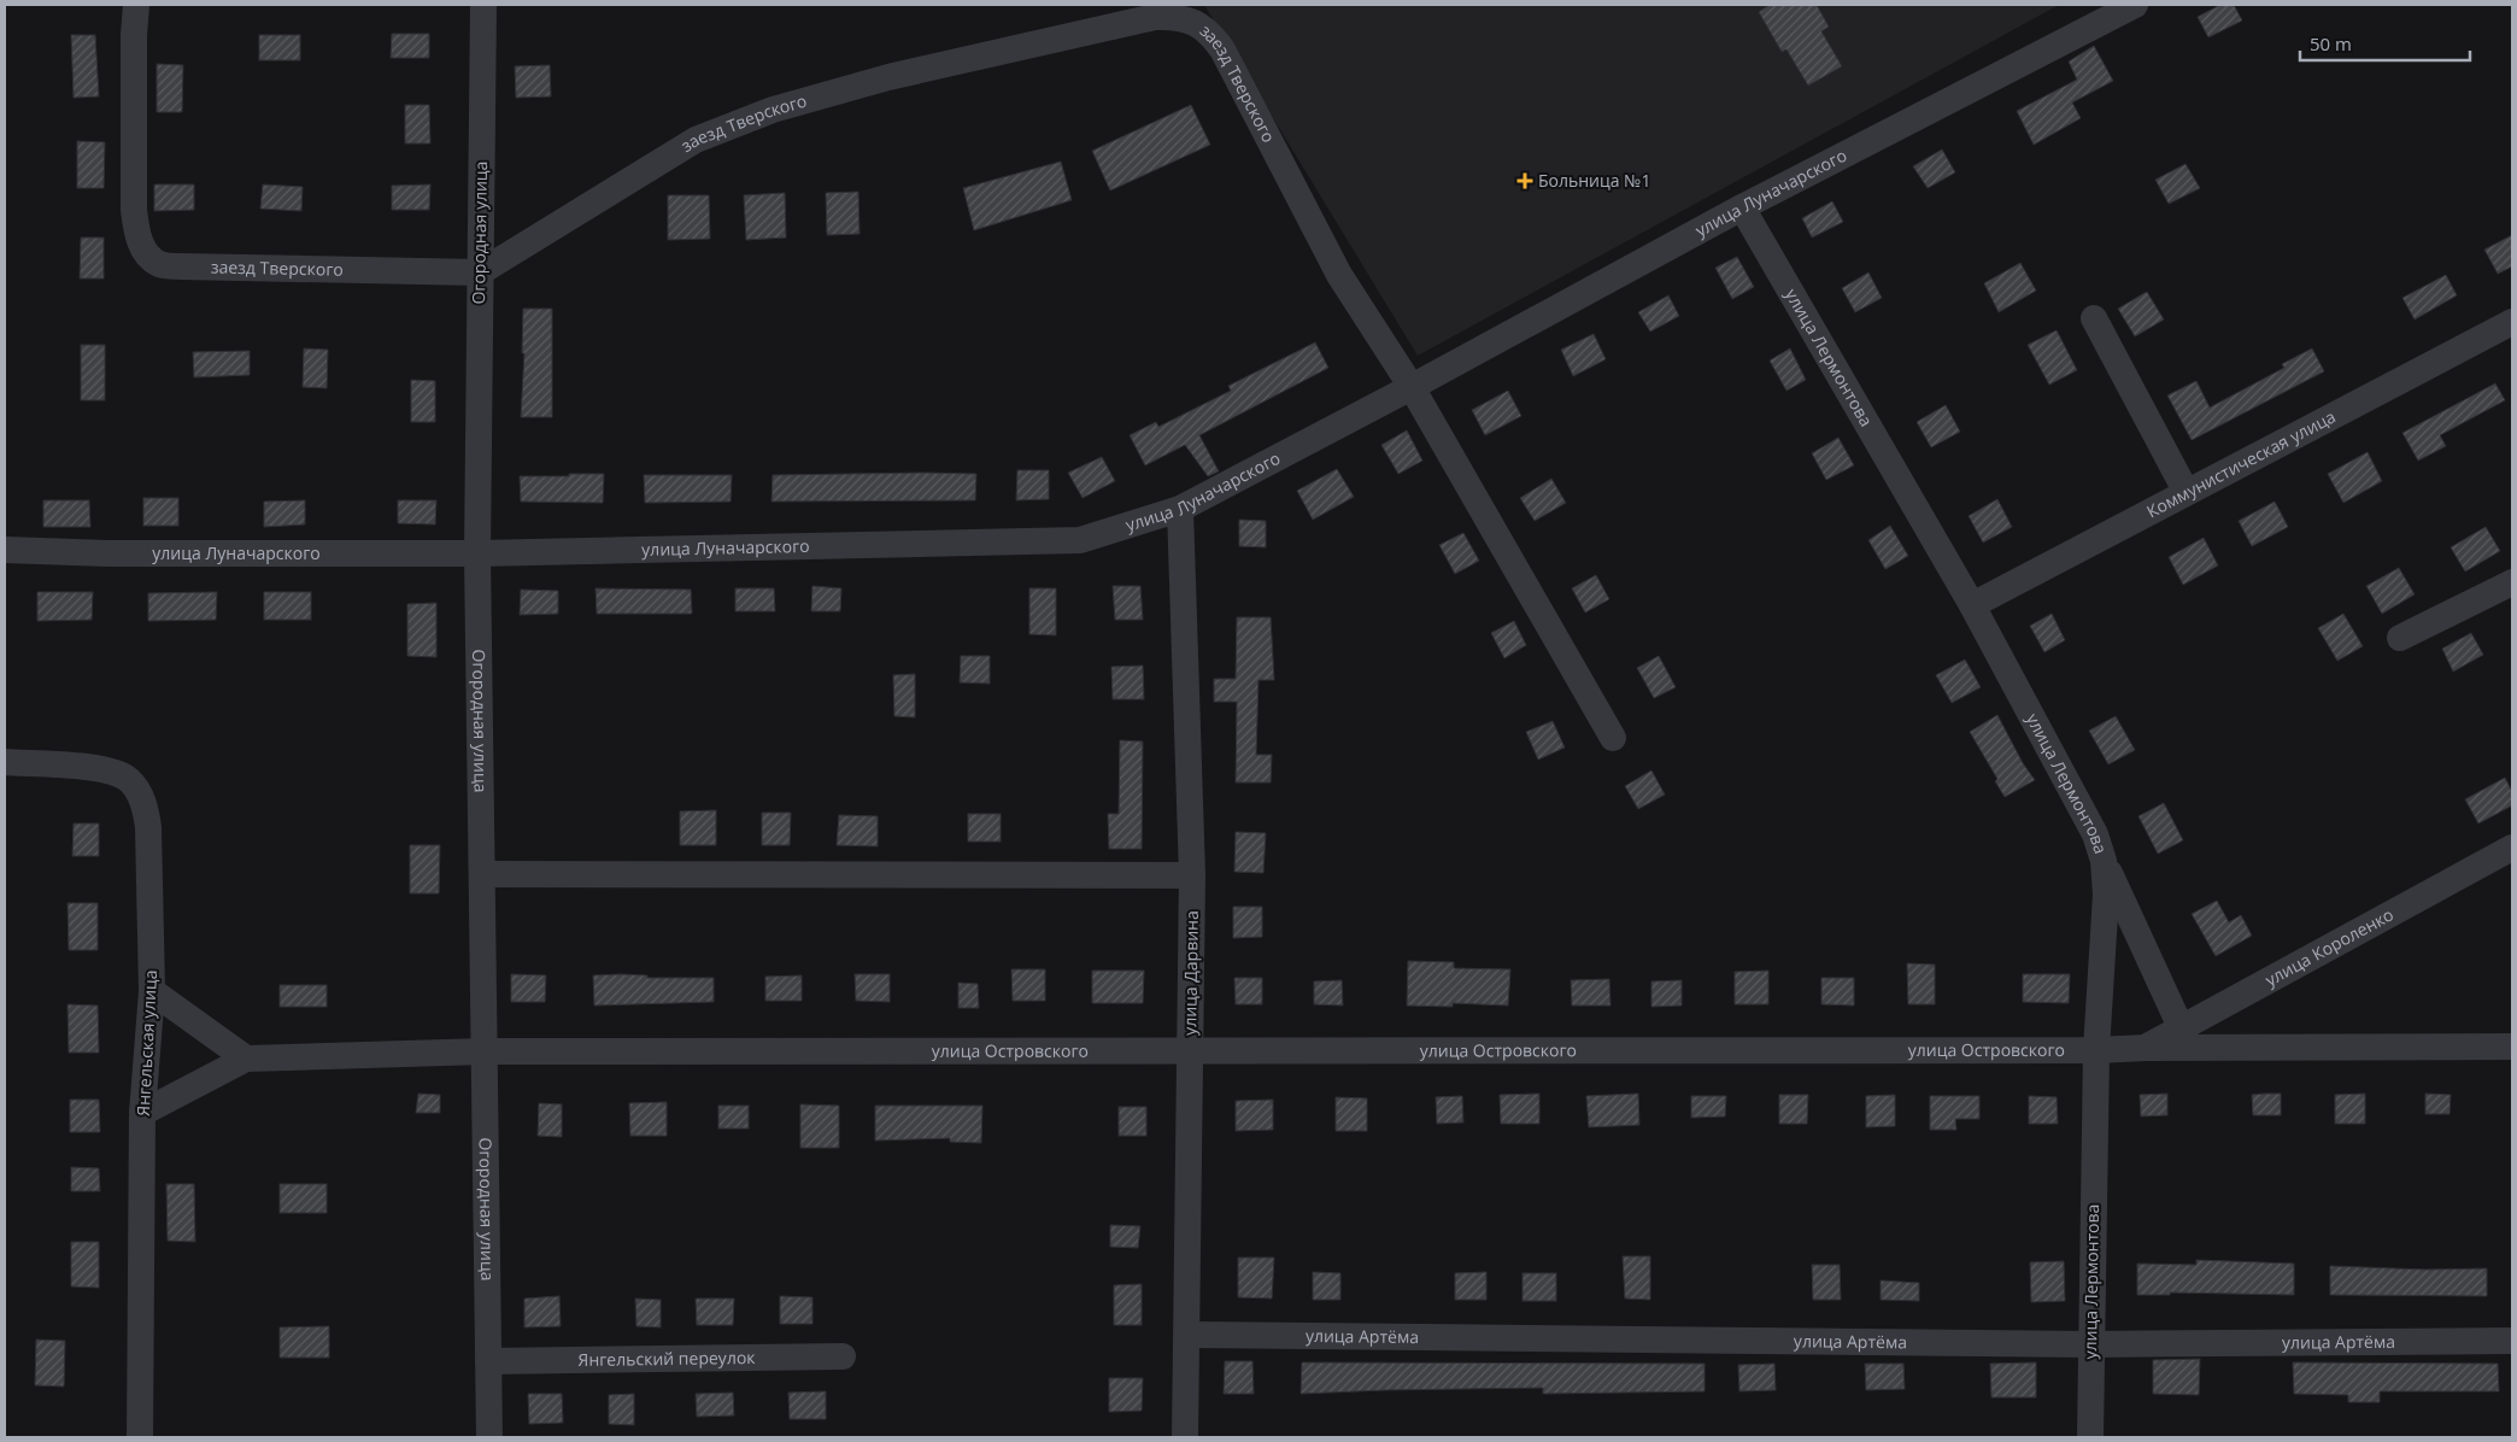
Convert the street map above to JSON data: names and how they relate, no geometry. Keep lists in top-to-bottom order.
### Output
{
  "streets": {
    "street": [
      "заезд Тверского",
      "улица Луначарского",
      "Огородная улица",
      "улица Лермонтова",
      "Коммунистическая улица",
      "улица Короленко",
      "улица Дарвина",
      "Янгельская улица",
      "улица Островского",
      "улица Артёма",
      "Янгельский переулок"
    ]
  },
  "crossings": [
    ["заезд Тверского", "улица Луначарского"],
    ["заезд Тверского", "Огородная улица"],
    ["улица Луначарского", "Огородная улица"],
    ["улица Луначарского", "улица Лермонтова"],
    ["улица Луначарского", "улица Дарвина"],
    ["Огородная улица", "улица Островского"],
    ["Огородная улица", "Янгельский переулок"],
    ["улица Лермонтова", "Коммунистическая улица"],
    ["улица Лермонтова", "улица Островского"],
    ["улица Лермонтова", "улица Артёма"],
    ["улица Короленко", "улица Островского"],
    ["улица Дарвина", "улица Островского"],
    ["улица Дарвина", "улица Артёма"]
  ],
  "places": {
    "health": ["Больница №1"]
  },
  "scale_bar": "50 m"
}
